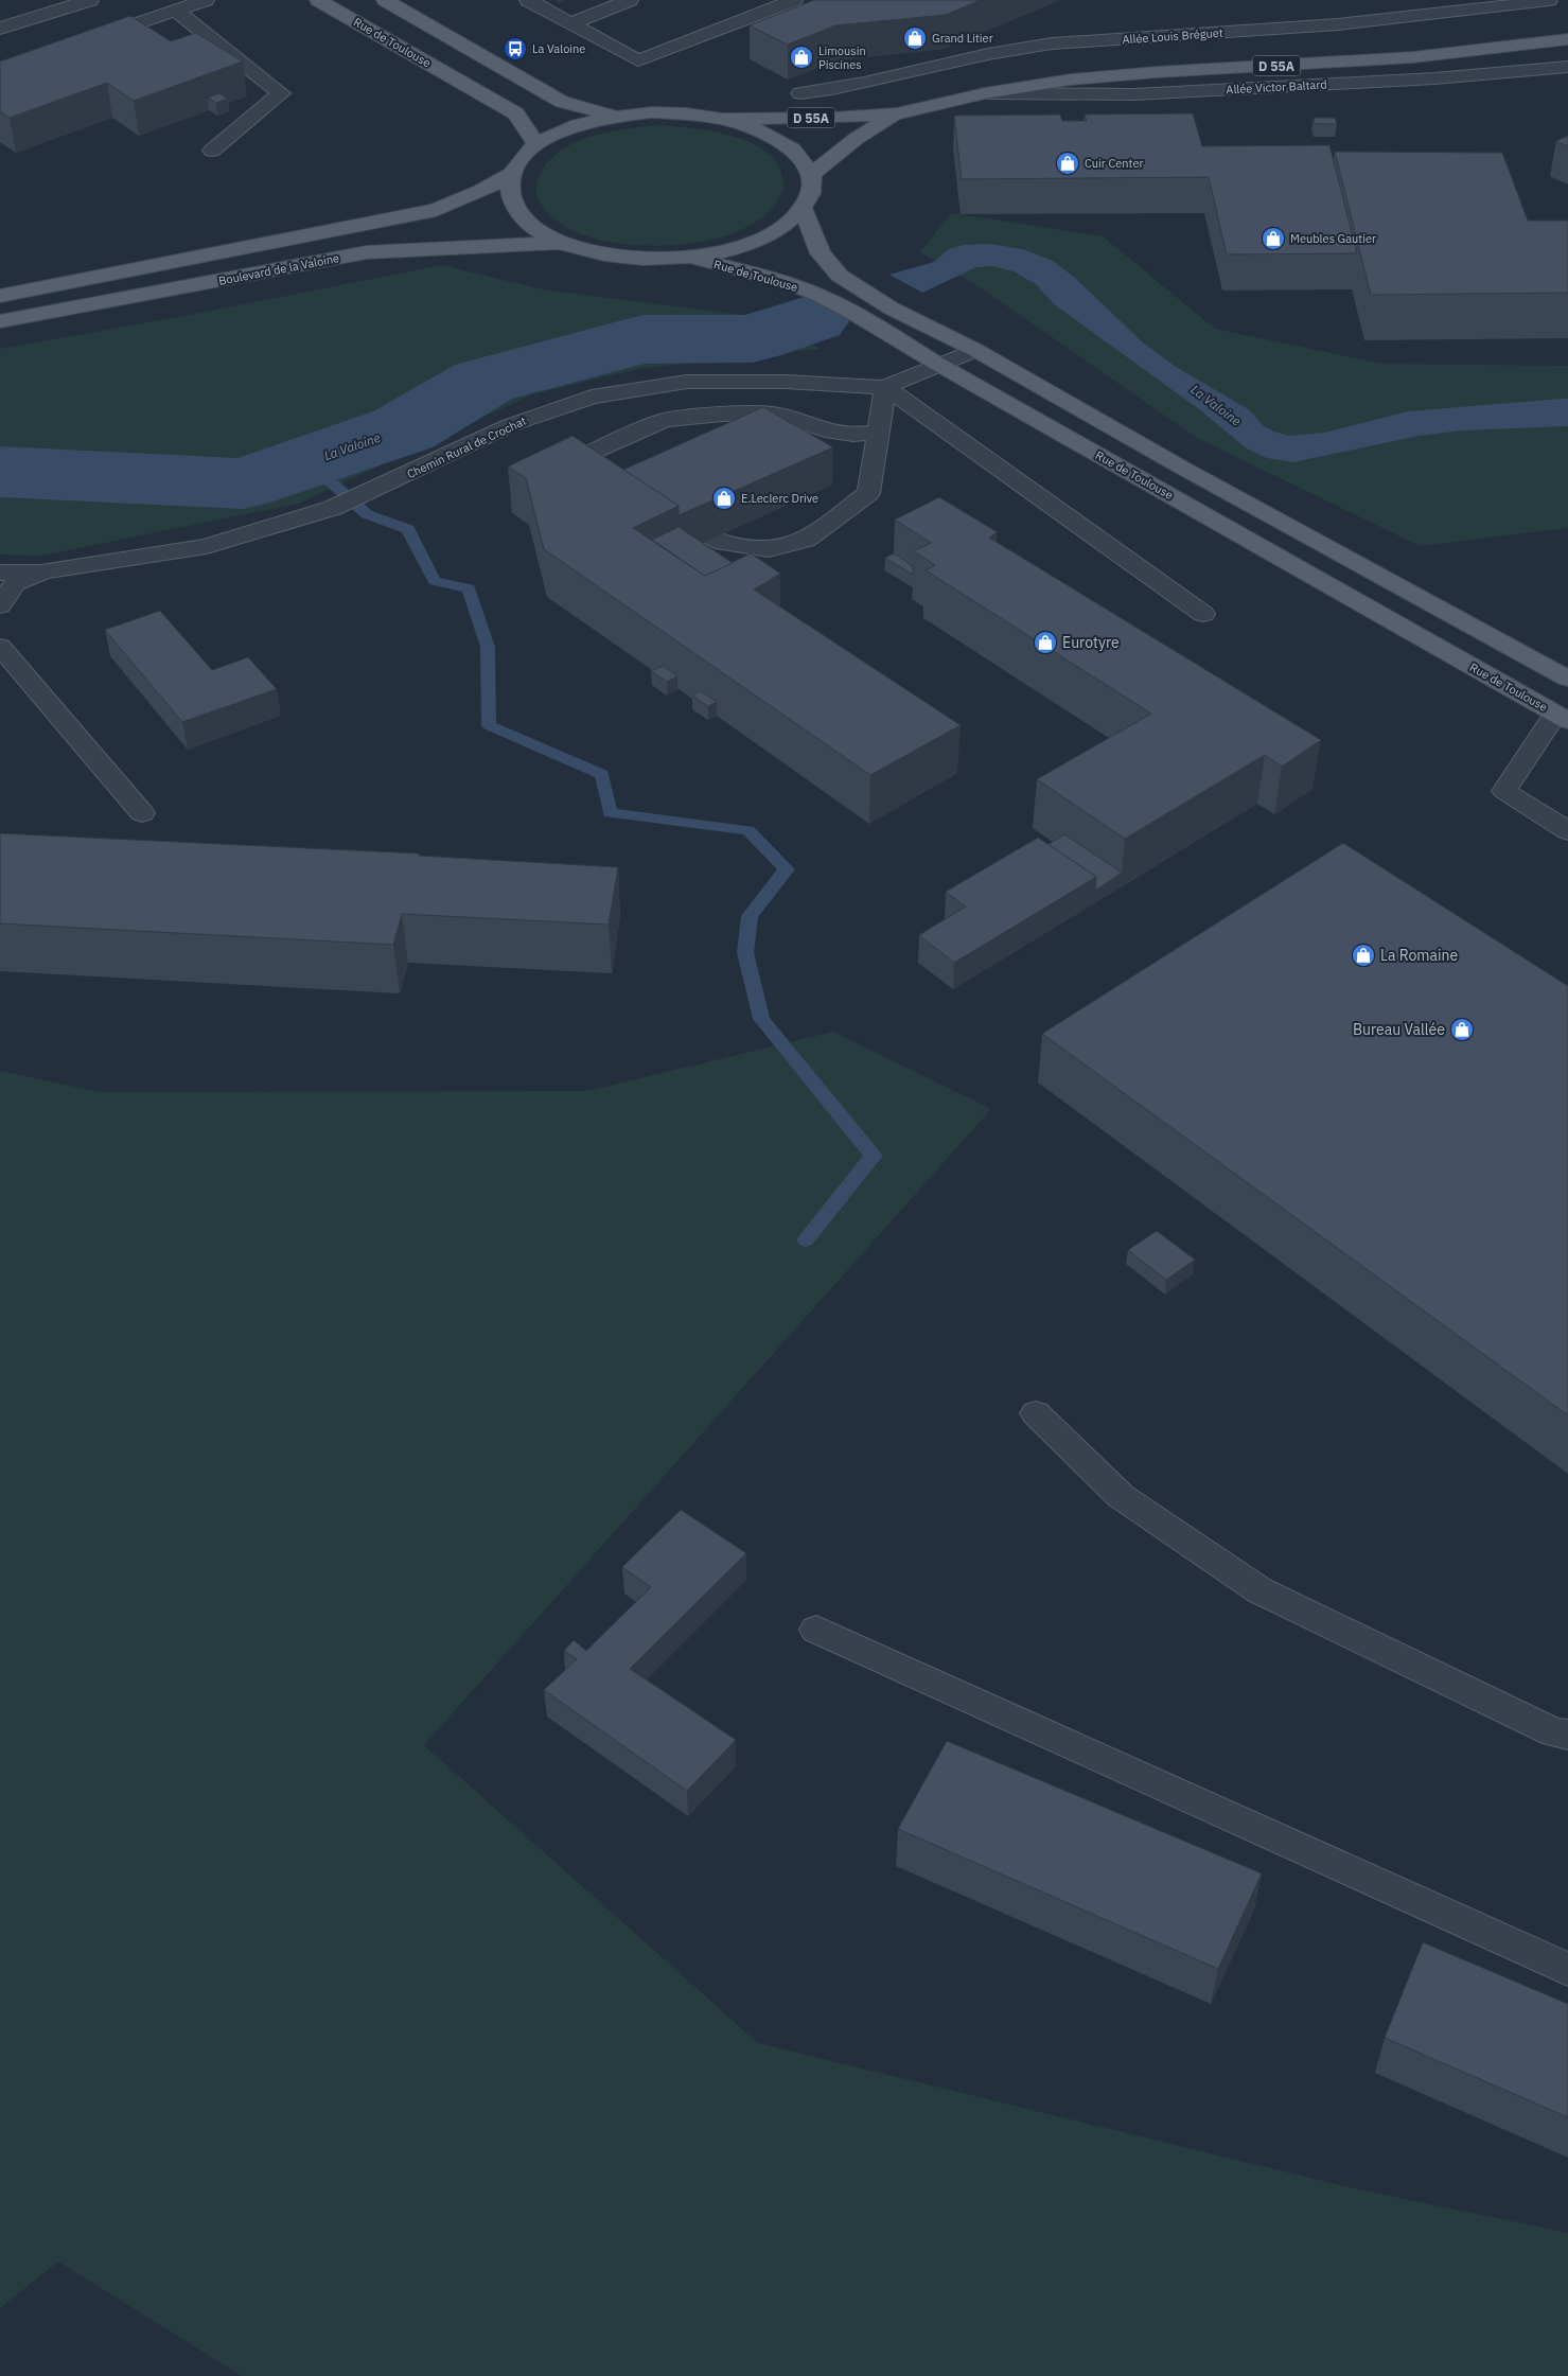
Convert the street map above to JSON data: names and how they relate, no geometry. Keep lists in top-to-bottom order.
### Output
{
  "streets": {
    "main road": ["Rue de Toulouse", "D 55A", "Boulevard de la Valoine"],
    "street": ["Allée Louis Bréguet", "Allée Victor Baltard", "Chemin Rural de Crochat"]
  },
  "crossings": [
    ["Rue de Toulouse", "D 55A"],
    ["Rue de Toulouse", "Boulevard de la Valoine"],
    ["Rue de Toulouse", "Chemin Rural de Crochat"],
    ["D 55A", "Allée Victor Baltard"]
  ],
  "water": ["La Valoine"],
  "places": {
    "shop": [
      "Grand Litier",
      "Limousin Piscines",
      "Cuir Center",
      "Meubles Gautier",
      "E.Leclerc Drive",
      "Eurotyre",
      "La Romaine",
      "Bureau Vallée"
    ],
    "bus stop": ["La Valoine"]
  }
}
